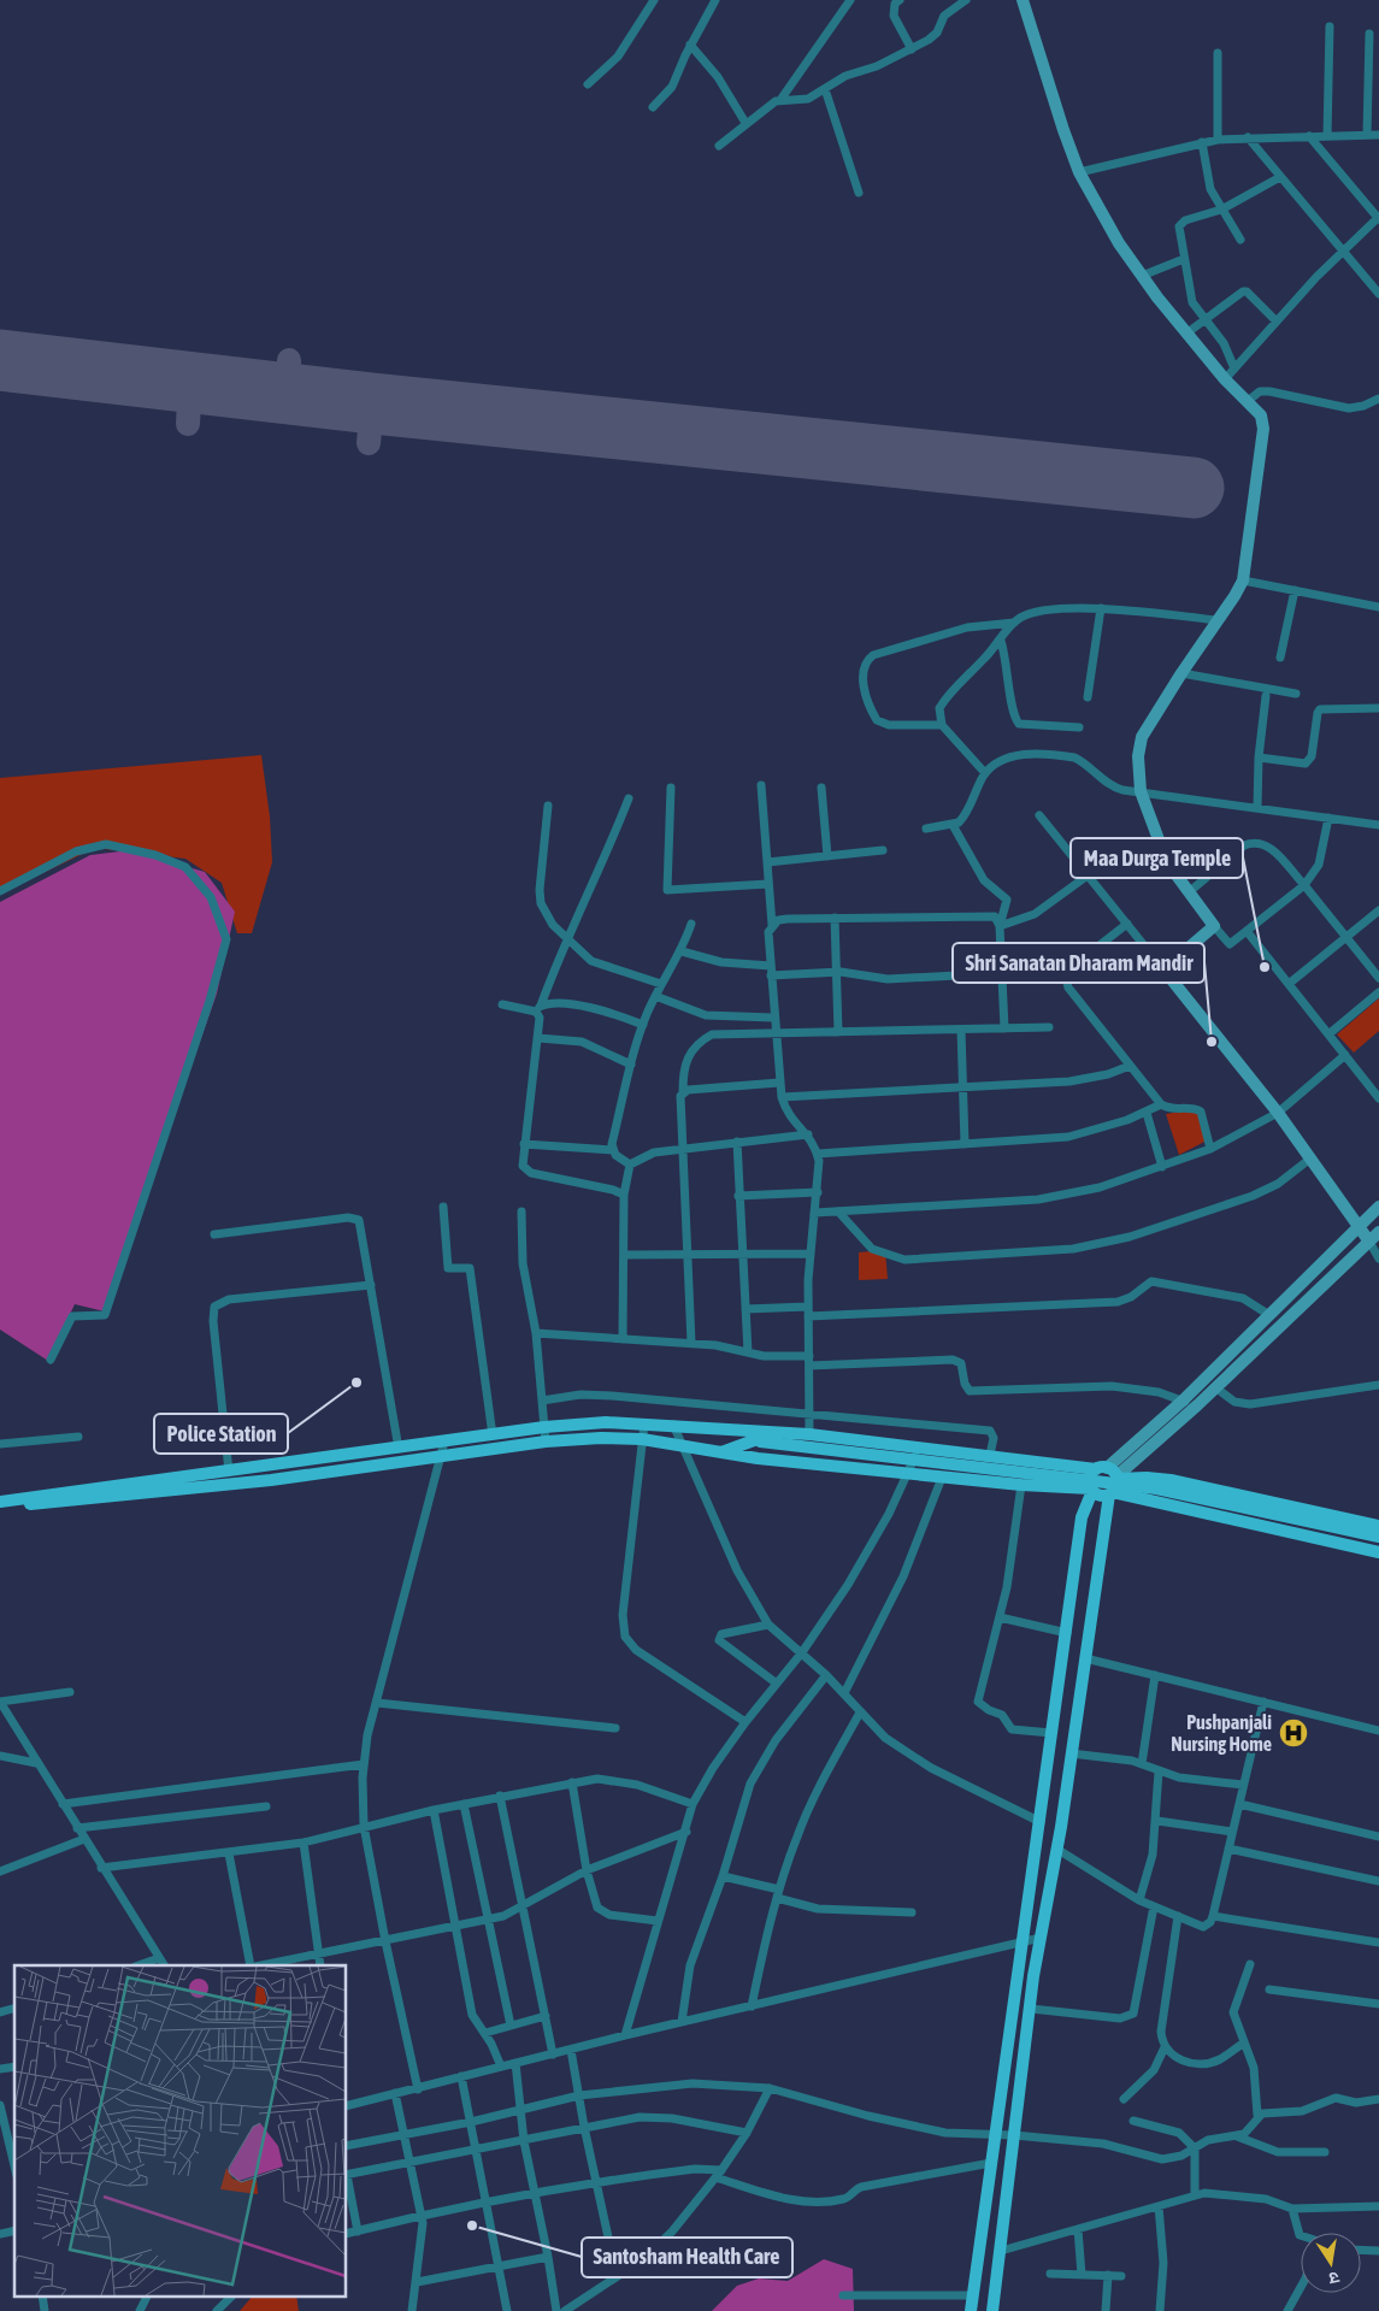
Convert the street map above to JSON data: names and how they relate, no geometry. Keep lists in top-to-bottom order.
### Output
{
  "places": {
    "other": [
      "Maa Durga Temple",
      "Shri Sanatan Dharam Mandir",
      "Police Station",
      "Santosham Health Care"
    ],
    "hospital": ["Pushpanjali Nursing Home"]
  },
  "north": "bottom"
}
